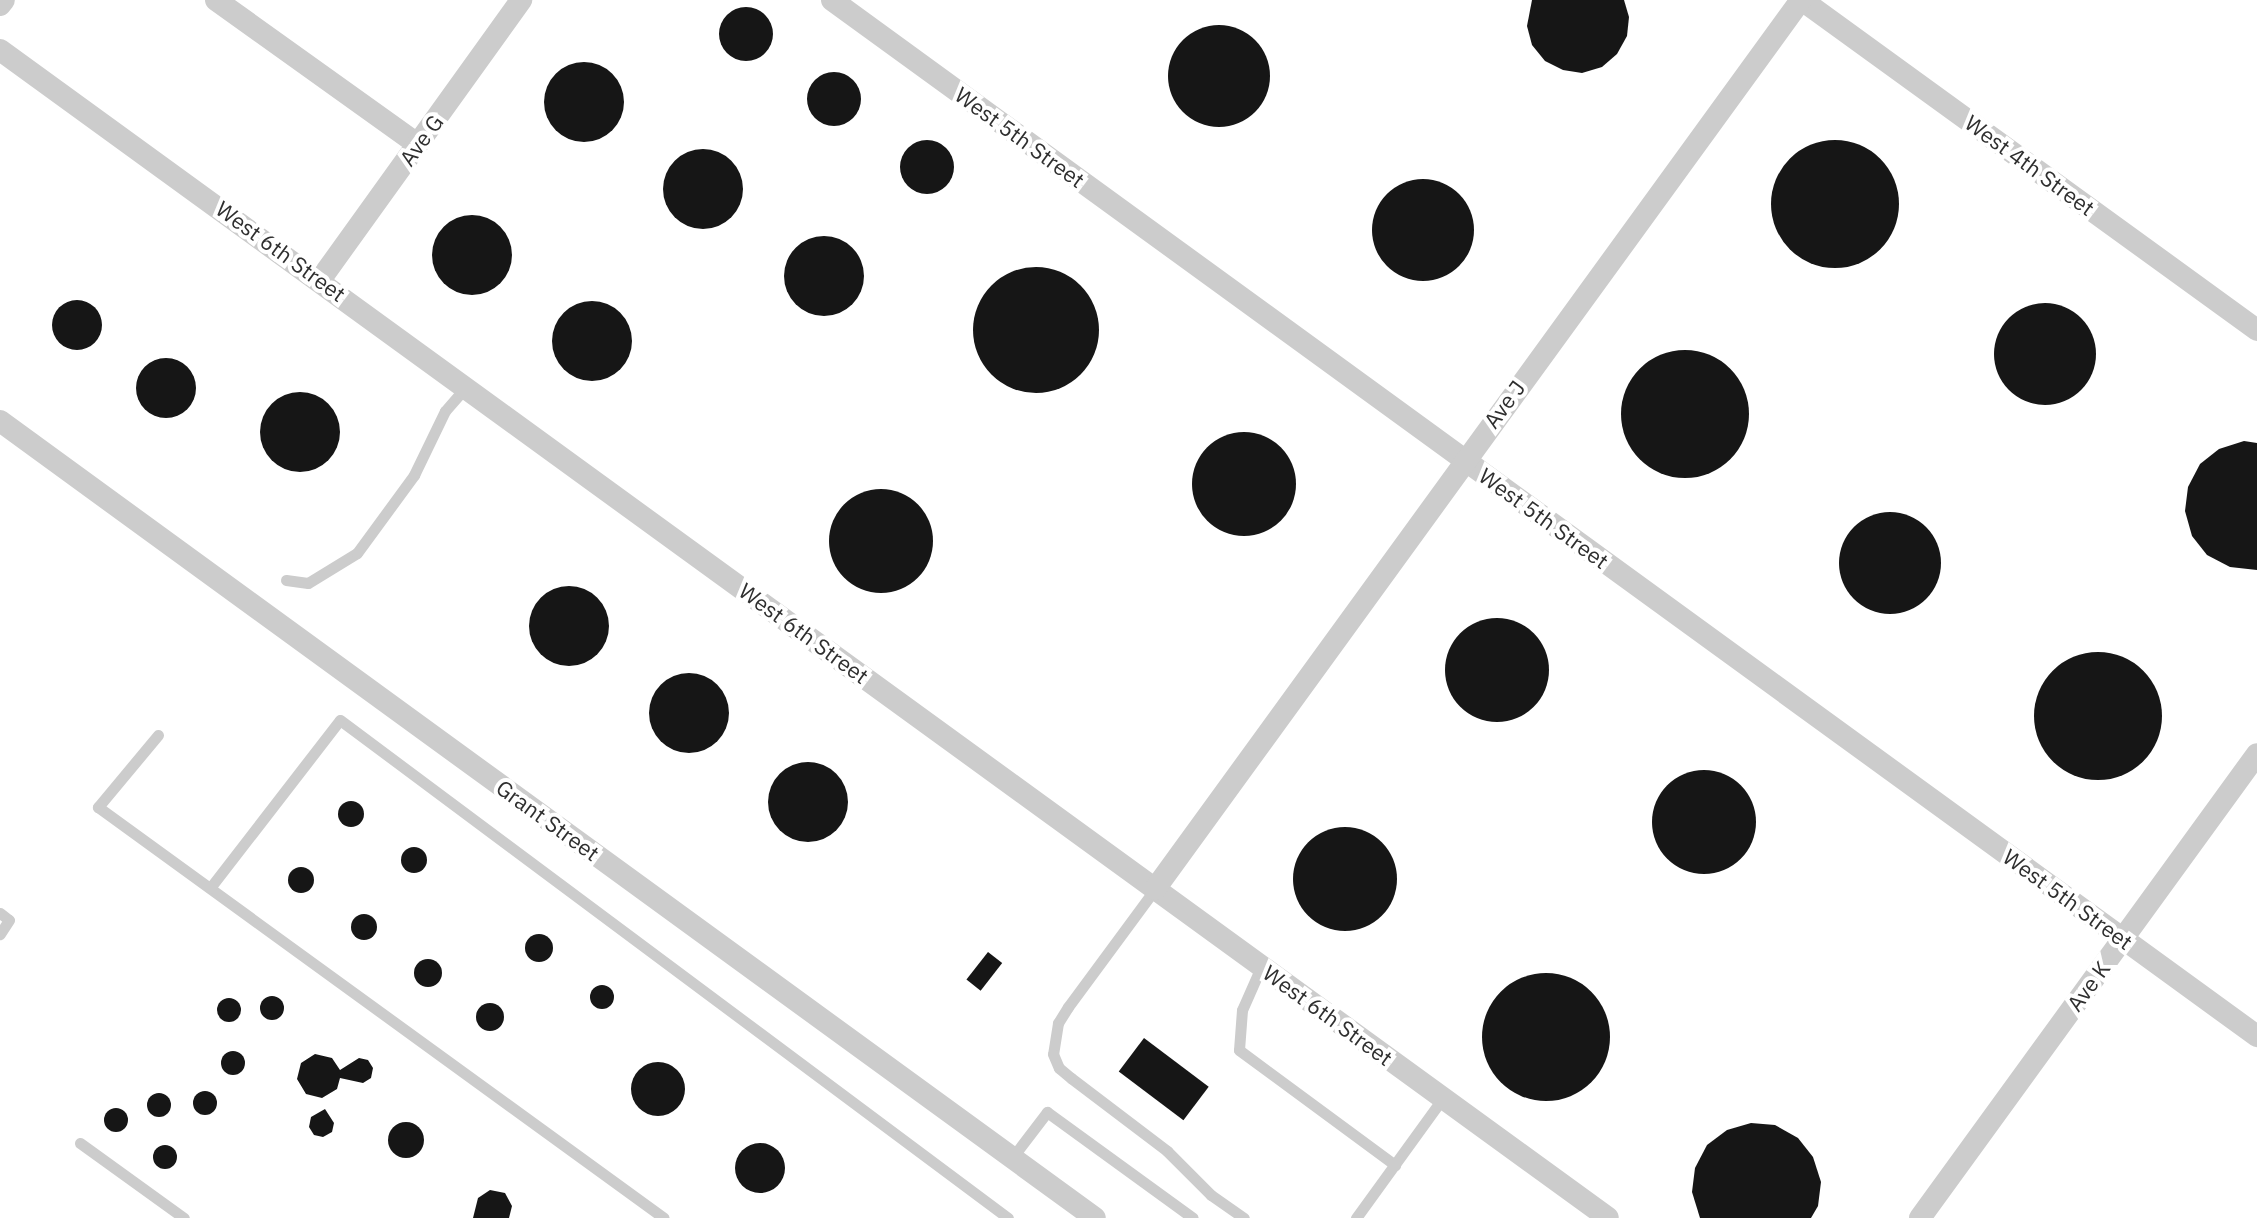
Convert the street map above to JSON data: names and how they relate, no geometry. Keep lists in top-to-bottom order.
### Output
{
  "streets": {
    "street": [
      "West 5th Street",
      "Ave G",
      "West 4th Street",
      "West 6th Street",
      "Ave J",
      "Grant Street",
      "Ave K"
    ]
  },
  "crossings": [
    ["West 5th Street", "Ave J"],
    ["West 5th Street", "Ave K"],
    ["Ave G", "West 6th Street"],
    ["West 4th Street", "Ave J"],
    ["West 6th Street", "Ave J"]
  ]
}
